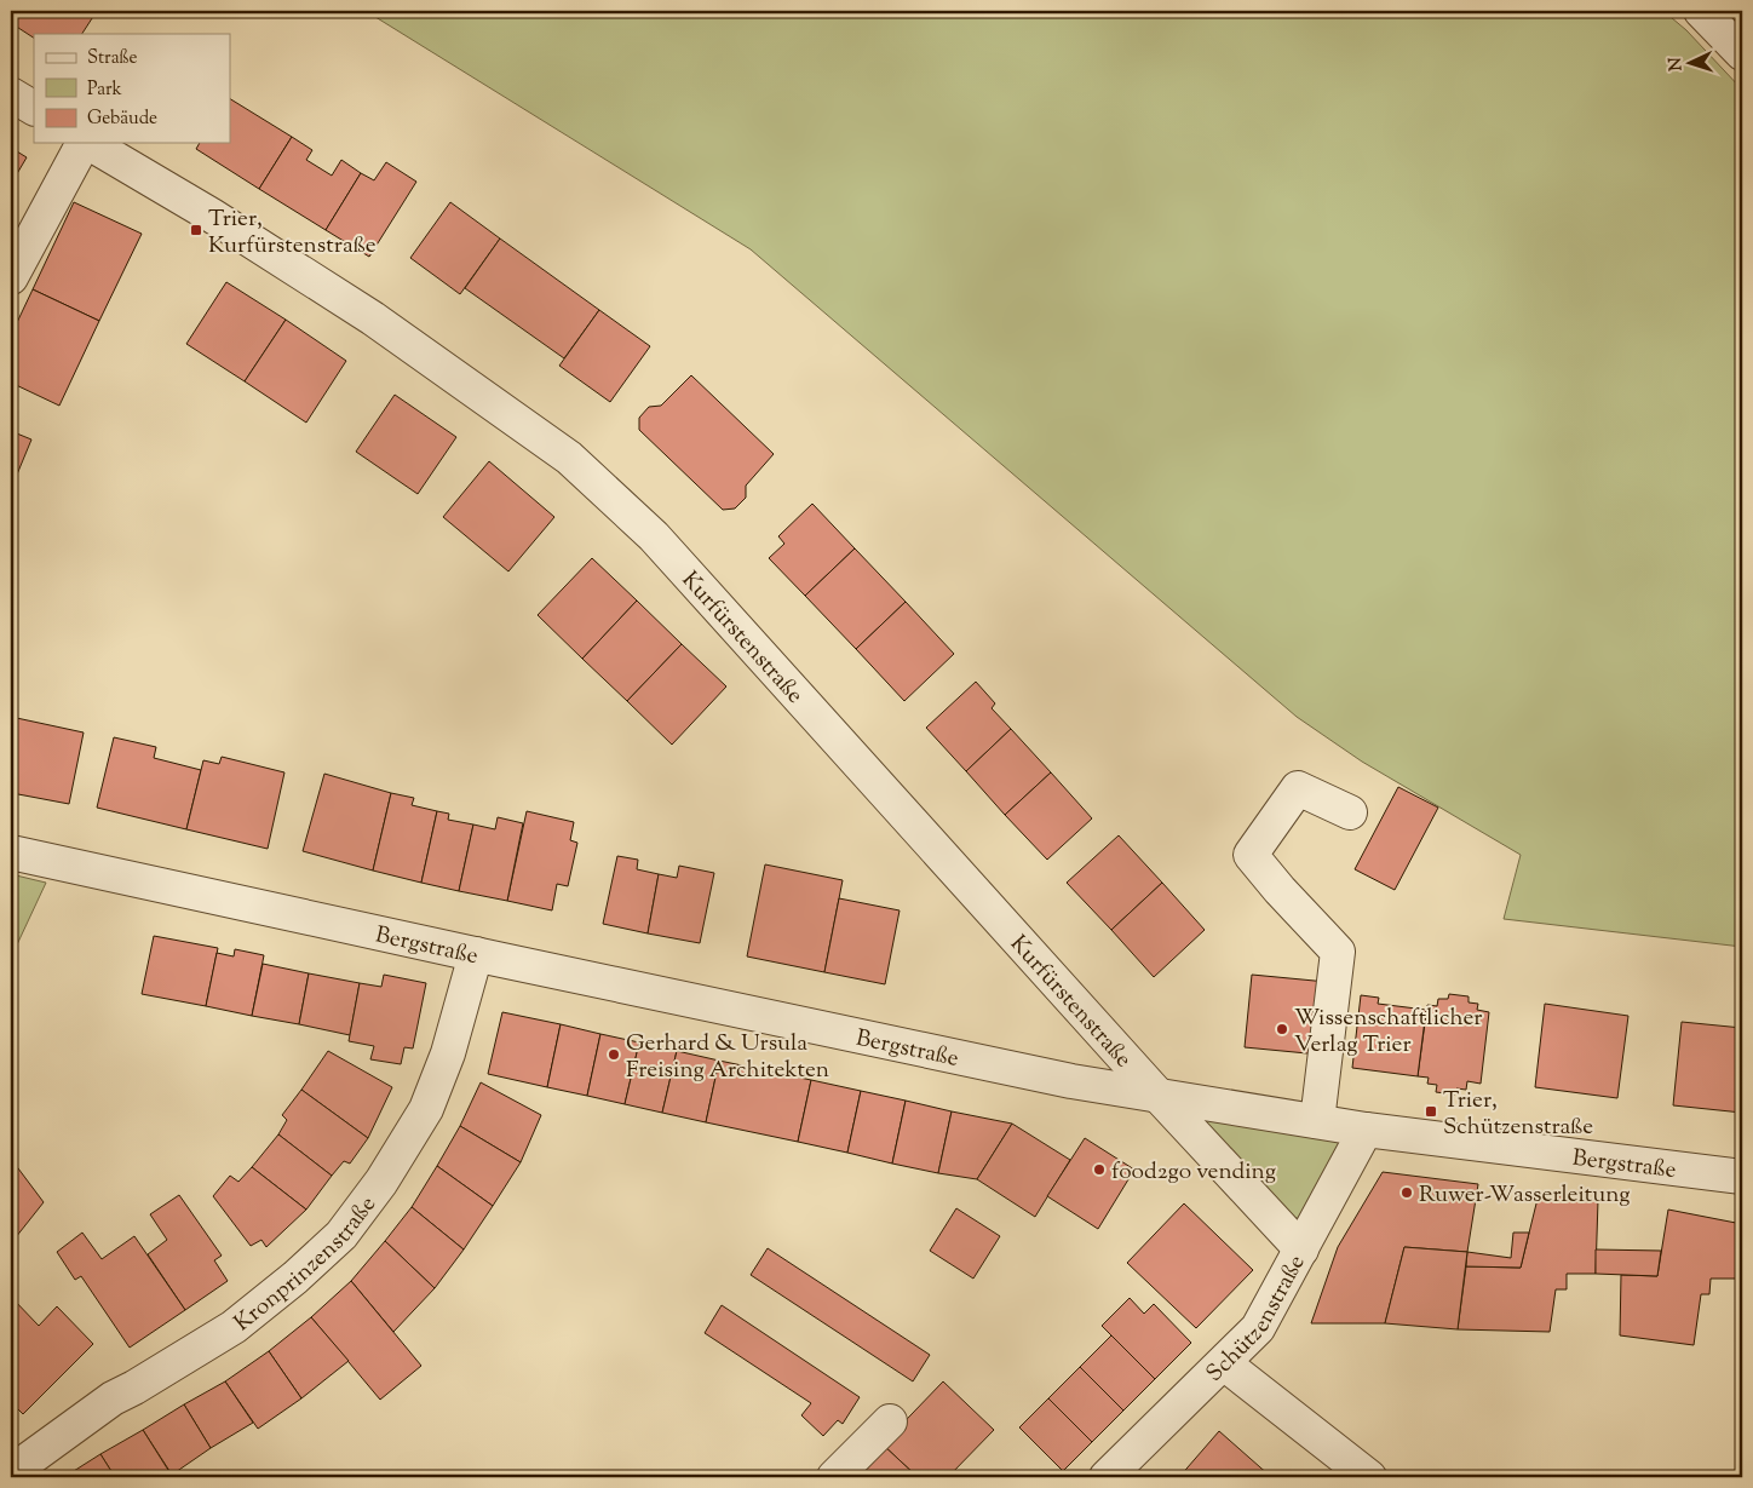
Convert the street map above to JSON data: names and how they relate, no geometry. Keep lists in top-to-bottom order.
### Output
{
  "streets": {
    "street": [
      "Kurfürstenstraße",
      "Bergstraße",
      "Kronprinzenstraße",
      "Schützenstraße"
    ]
  },
  "crossings": [
    ["Kurfürstenstraße", "Bergstraße"],
    ["Kurfürstenstraße", "Schützenstraße"],
    ["Bergstraße", "Kronprinzenstraße"],
    ["Bergstraße", "Schützenstraße"]
  ],
  "places": {
    "transit": ["Trier, Kurfürstenstraße", "Trier, Schützenstraße"],
    "other": [
      "Wissenschaftlicher Verlag Trier",
      "Gerhard & Ursula Freising Architekten",
      "food2go vending",
      "Ruwer-Wasserleitung"
    ]
  },
  "legend": ["Straße", "Park", "Gebäude"],
  "north": "left"
}
